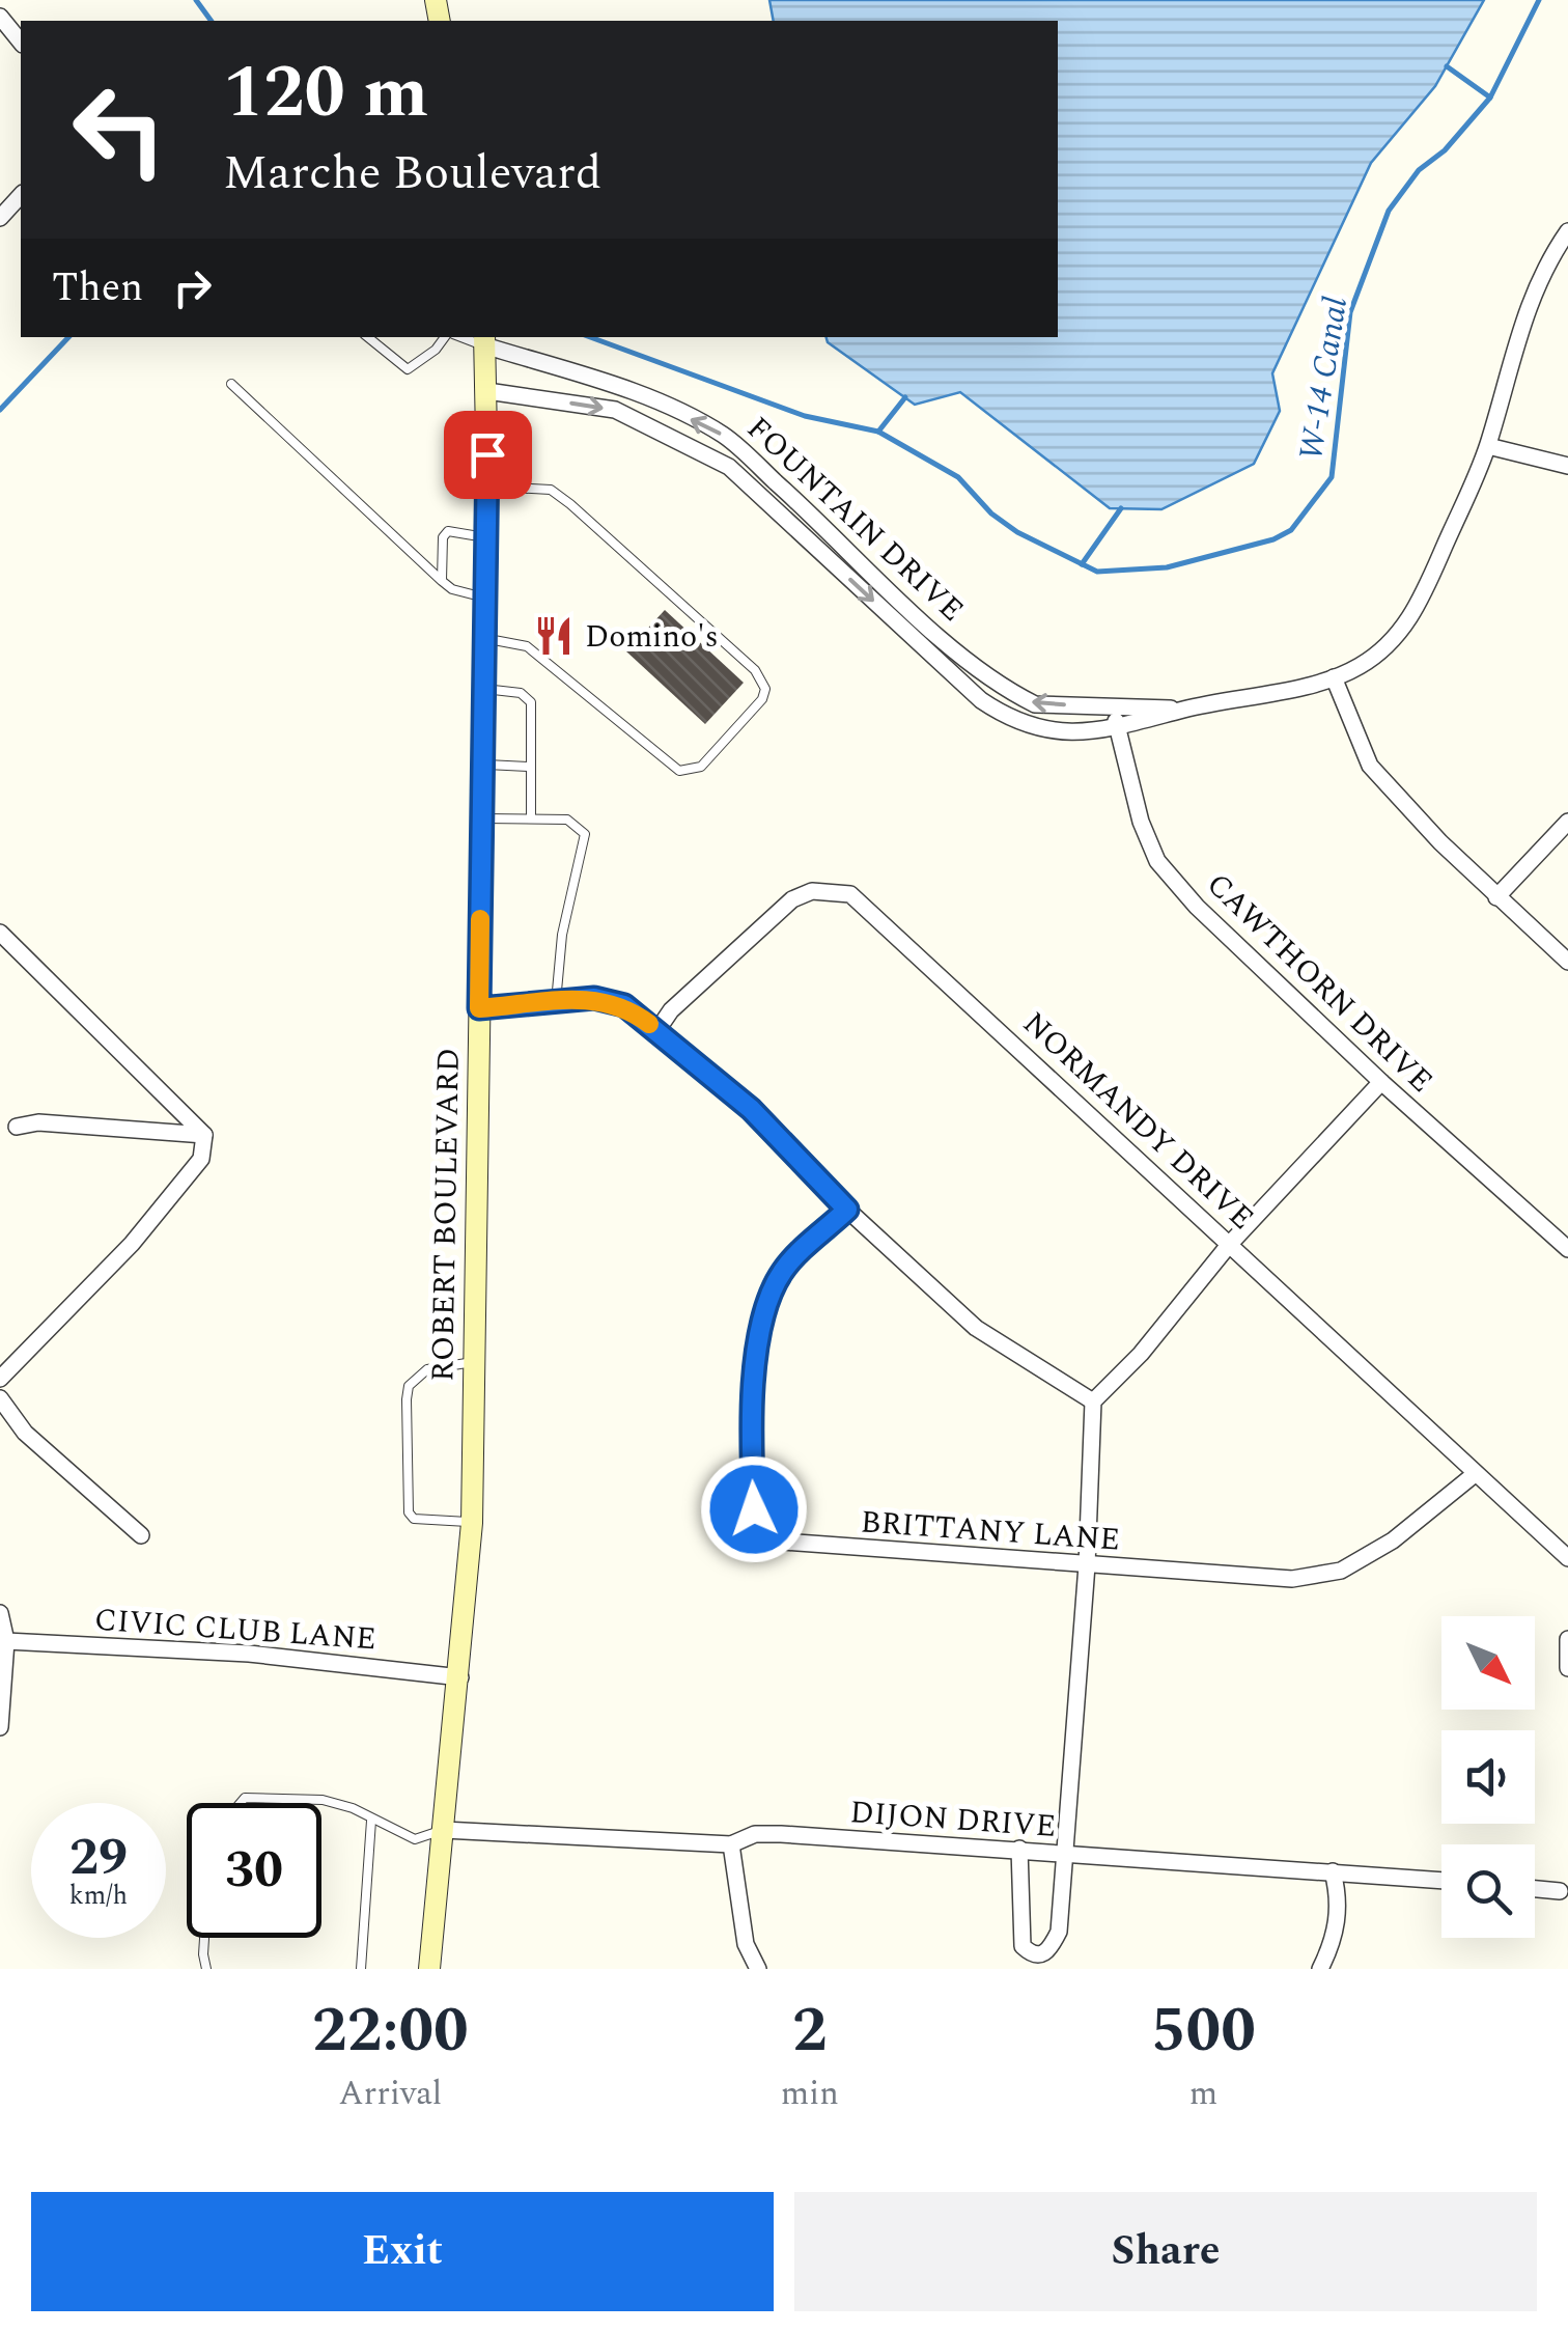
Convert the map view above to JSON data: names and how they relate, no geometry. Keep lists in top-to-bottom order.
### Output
{
  "streets": {
    "main road": ["ROBERT BOULEVARD"],
    "street": [
      "FOUNTAIN DRIVE",
      "CAWTHORN DRIVE",
      "NORMANDY DRIVE",
      "BRITTANY LANE",
      "CIVIC CLUB LANE",
      "DIJON DRIVE"
    ]
  },
  "crossings": [
    ["FOUNTAIN DRIVE", "CAWTHORN DRIVE"],
    ["FOUNTAIN DRIVE", "ROBERT BOULEVARD"],
    ["NORMANDY DRIVE", "BRITTANY LANE"],
    ["ROBERT BOULEVARD", "CIVIC CLUB LANE"],
    ["ROBERT BOULEVARD", "DIJON DRIVE"]
  ],
  "water": ["W-14 Canal"],
  "places": {
    "restaurant": ["Domino's"]
  },
  "north": "bottom right",
  "page": {
    "turn": ["120 m", "Marche Boulevard"],
    "then": "Then",
    "speed": "29 km/h",
    "limit": "30",
    "eta": [
      "22:00",
      "Arrival",
      "2",
      "min",
      "500",
      "m"
    ],
    "buttons": ["Exit", "Share"]
  }
}
